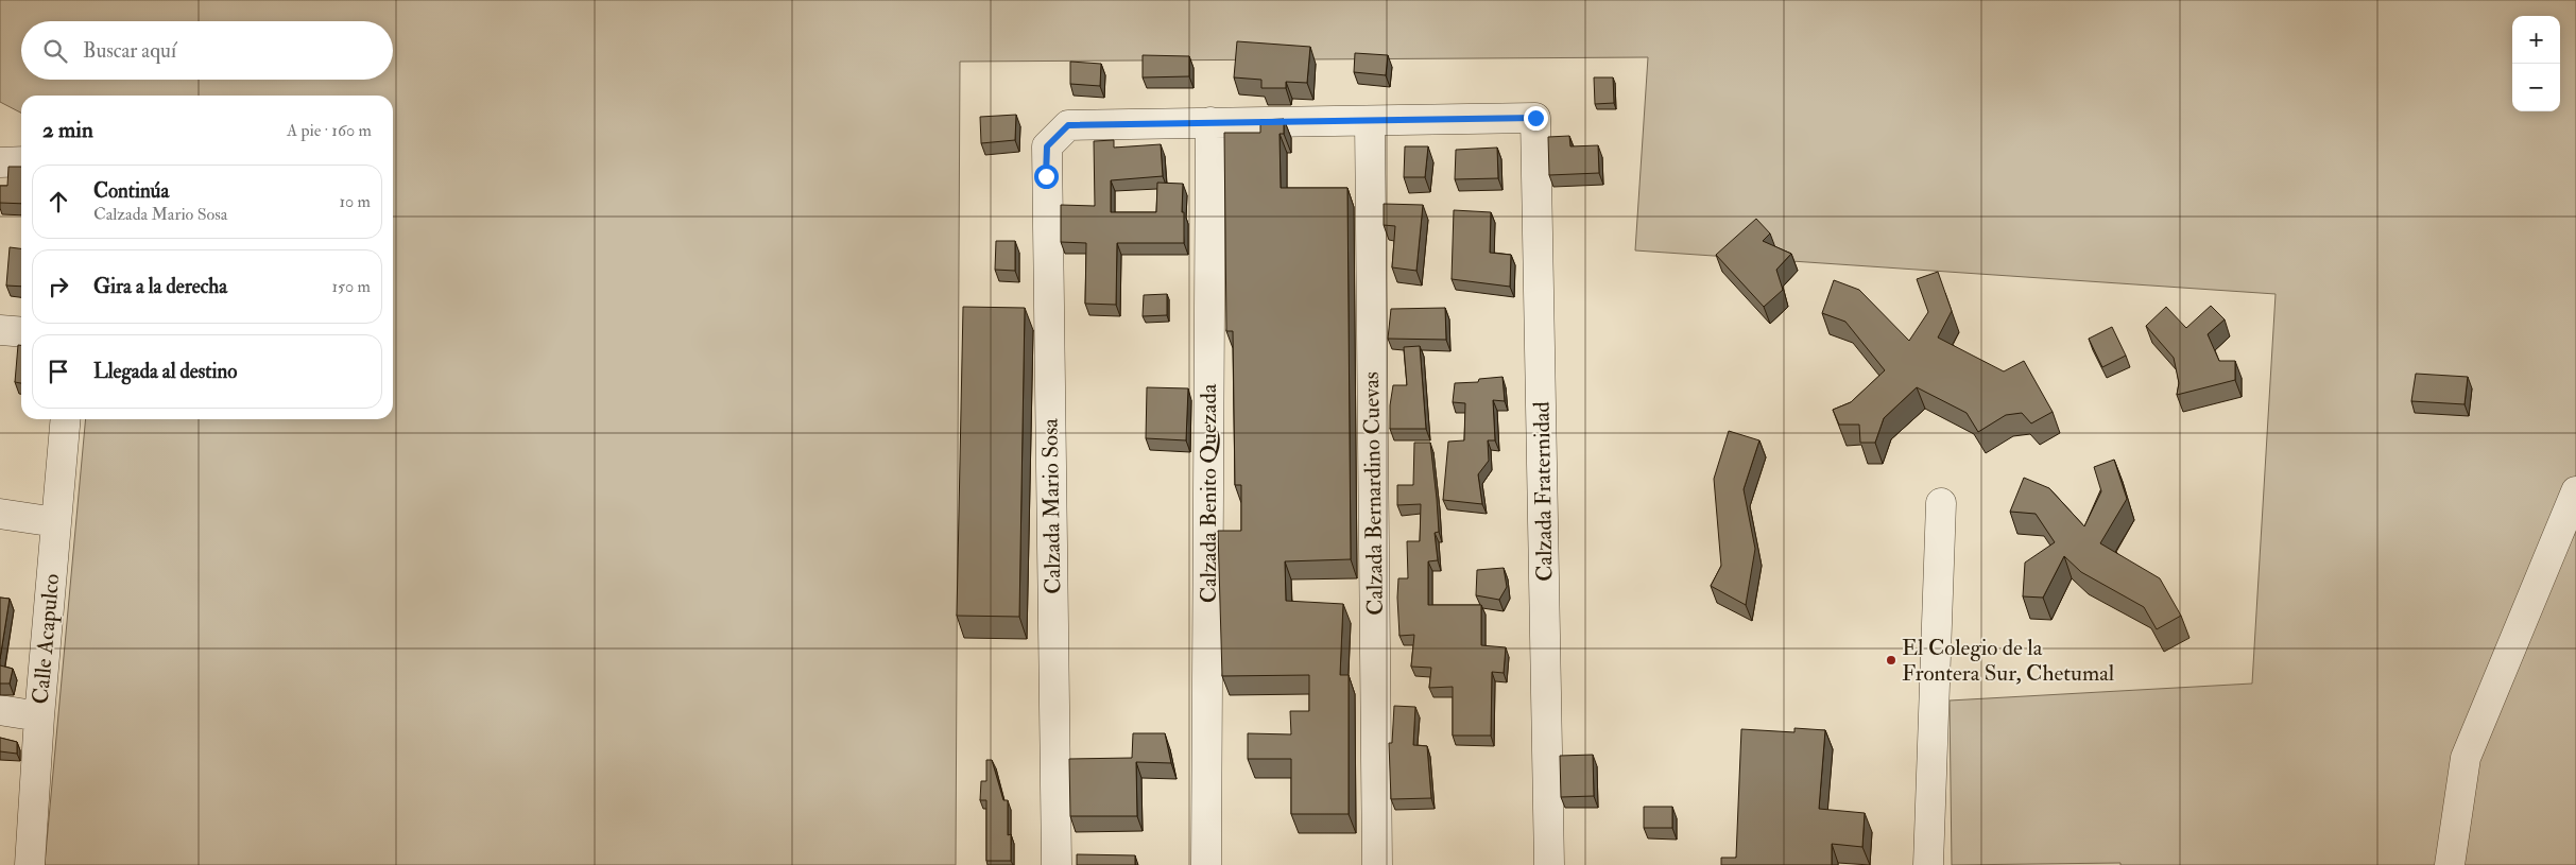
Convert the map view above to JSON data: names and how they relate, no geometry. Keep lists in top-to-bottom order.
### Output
{
  "streets": {
    "street": [
      "Calzada Fraternidad",
      "Calzada Benito Quezada",
      "Calzada Bernardino Cuevas",
      "Calzada Mario Sosa",
      "Calle Acapulco"
    ]
  },
  "crossings": [
    ["Calzada Fraternidad", "Calzada Bernardino Cuevas"],
    ["Calzada Benito Quezada", "Calzada Mario Sosa"]
  ],
  "places": ["El Colegio de la Frontera Sur, Chetumal"],
  "page": {
    "map_buttons": ["+", "−"],
    "search": "Buscar aquí",
    "heading": ["2 min", "A pie · 160 m"],
    "list": [
      ["Continúa", "Calzada Mario Sosa", "10 m"],
      ["Gira a la derecha", "150 m"],
      "Llegada al destino"
    ]
  }
}
